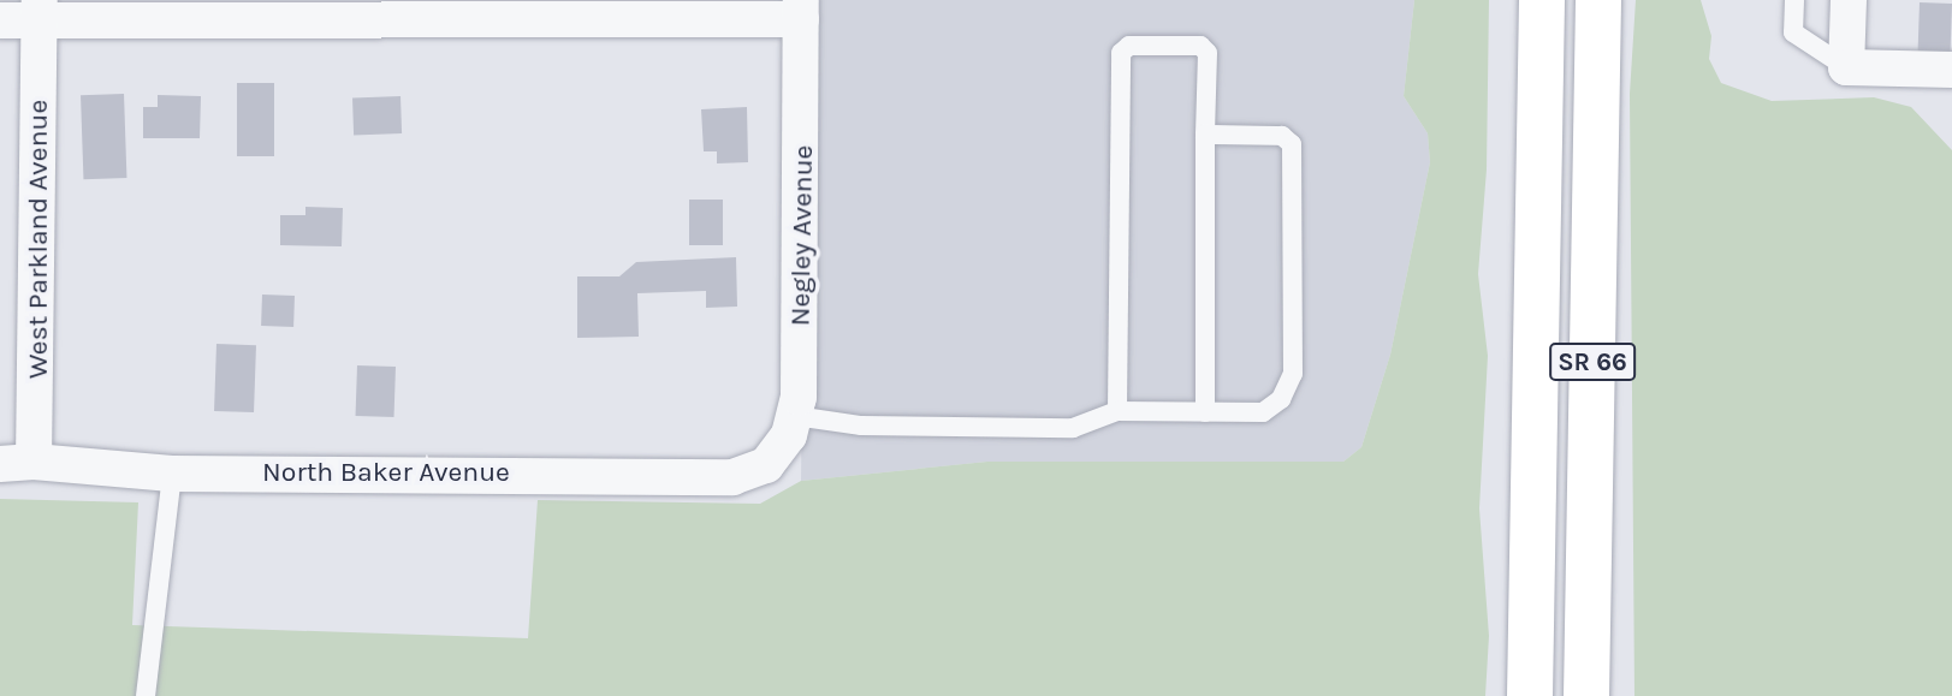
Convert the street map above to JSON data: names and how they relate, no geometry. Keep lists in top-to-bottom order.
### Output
{
  "streets": {
    "main road": ["SR 66"],
    "street": ["Negley Avenue", "West Parkland Avenue", "North Baker Avenue"]
  },
  "crossings": [
    ["Negley Avenue", "North Baker Avenue"],
    ["West Parkland Avenue", "North Baker Avenue"]
  ]
}
